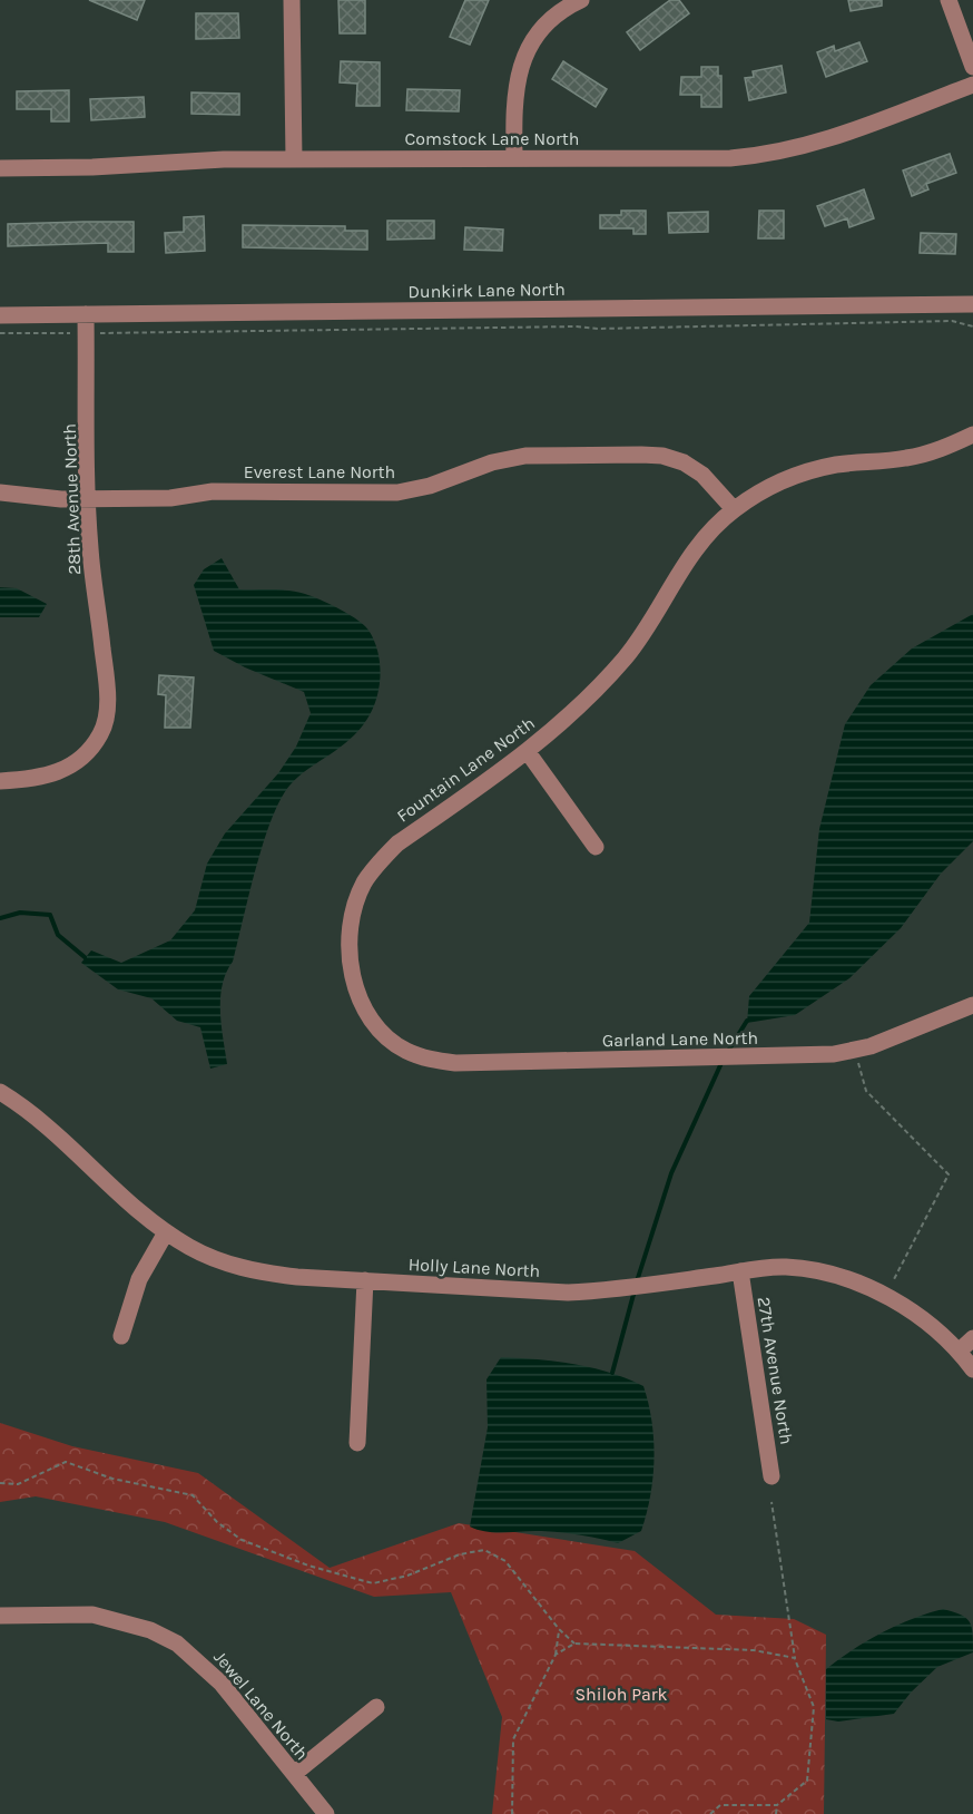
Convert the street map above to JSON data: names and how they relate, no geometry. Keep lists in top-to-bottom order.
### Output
{
  "streets": {
    "street": [
      "Comstock Lane North",
      "Dunkirk Lane North",
      "Everest Lane North",
      "28th Avenue North",
      "Fountain Lane North",
      "Garland Lane North",
      "Holly Lane North",
      "27th Avenue North",
      "Jewel Lane North"
    ]
  },
  "crossings": [
    ["Dunkirk Lane North", "28th Avenue North"],
    ["Everest Lane North", "28th Avenue North"],
    ["Everest Lane North", "Fountain Lane North"],
    ["Fountain Lane North", "Garland Lane North"],
    ["Holly Lane North", "27th Avenue North"]
  ],
  "parks": ["Shiloh Park"]
}
